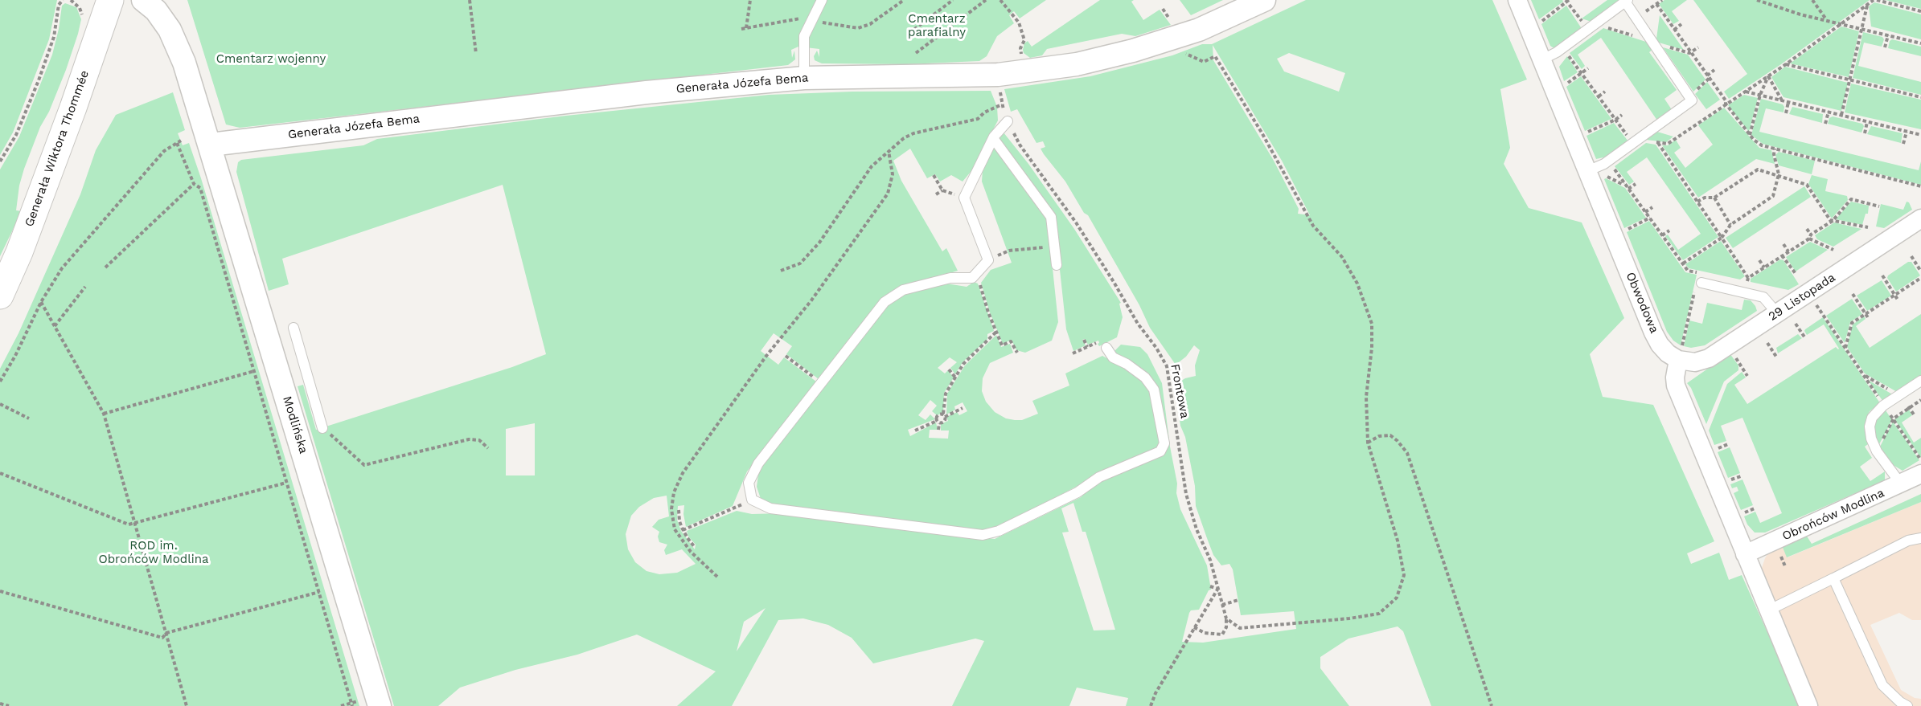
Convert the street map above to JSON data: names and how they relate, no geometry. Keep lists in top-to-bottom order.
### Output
{
  "streets": {
    "main road": ["Generała Wiktora Thommée"],
    "street": [
      "Generała Józefa Bema",
      "29 Listopada",
      "Obwodowa",
      "Modlińska",
      "Obrońców Modlina"
    ],
    "path": ["Frontowa"]
  },
  "crossings": [
    ["Generała Józefa Bema", "Frontowa"],
    ["Generała Józefa Bema", "Modlińska"],
    ["29 Listopada", "Obwodowa"]
  ],
  "parks": ["Cmentarz parafialny", "Cmentarz wojenny", "ROD im. Obrońców Modlina"]
}
